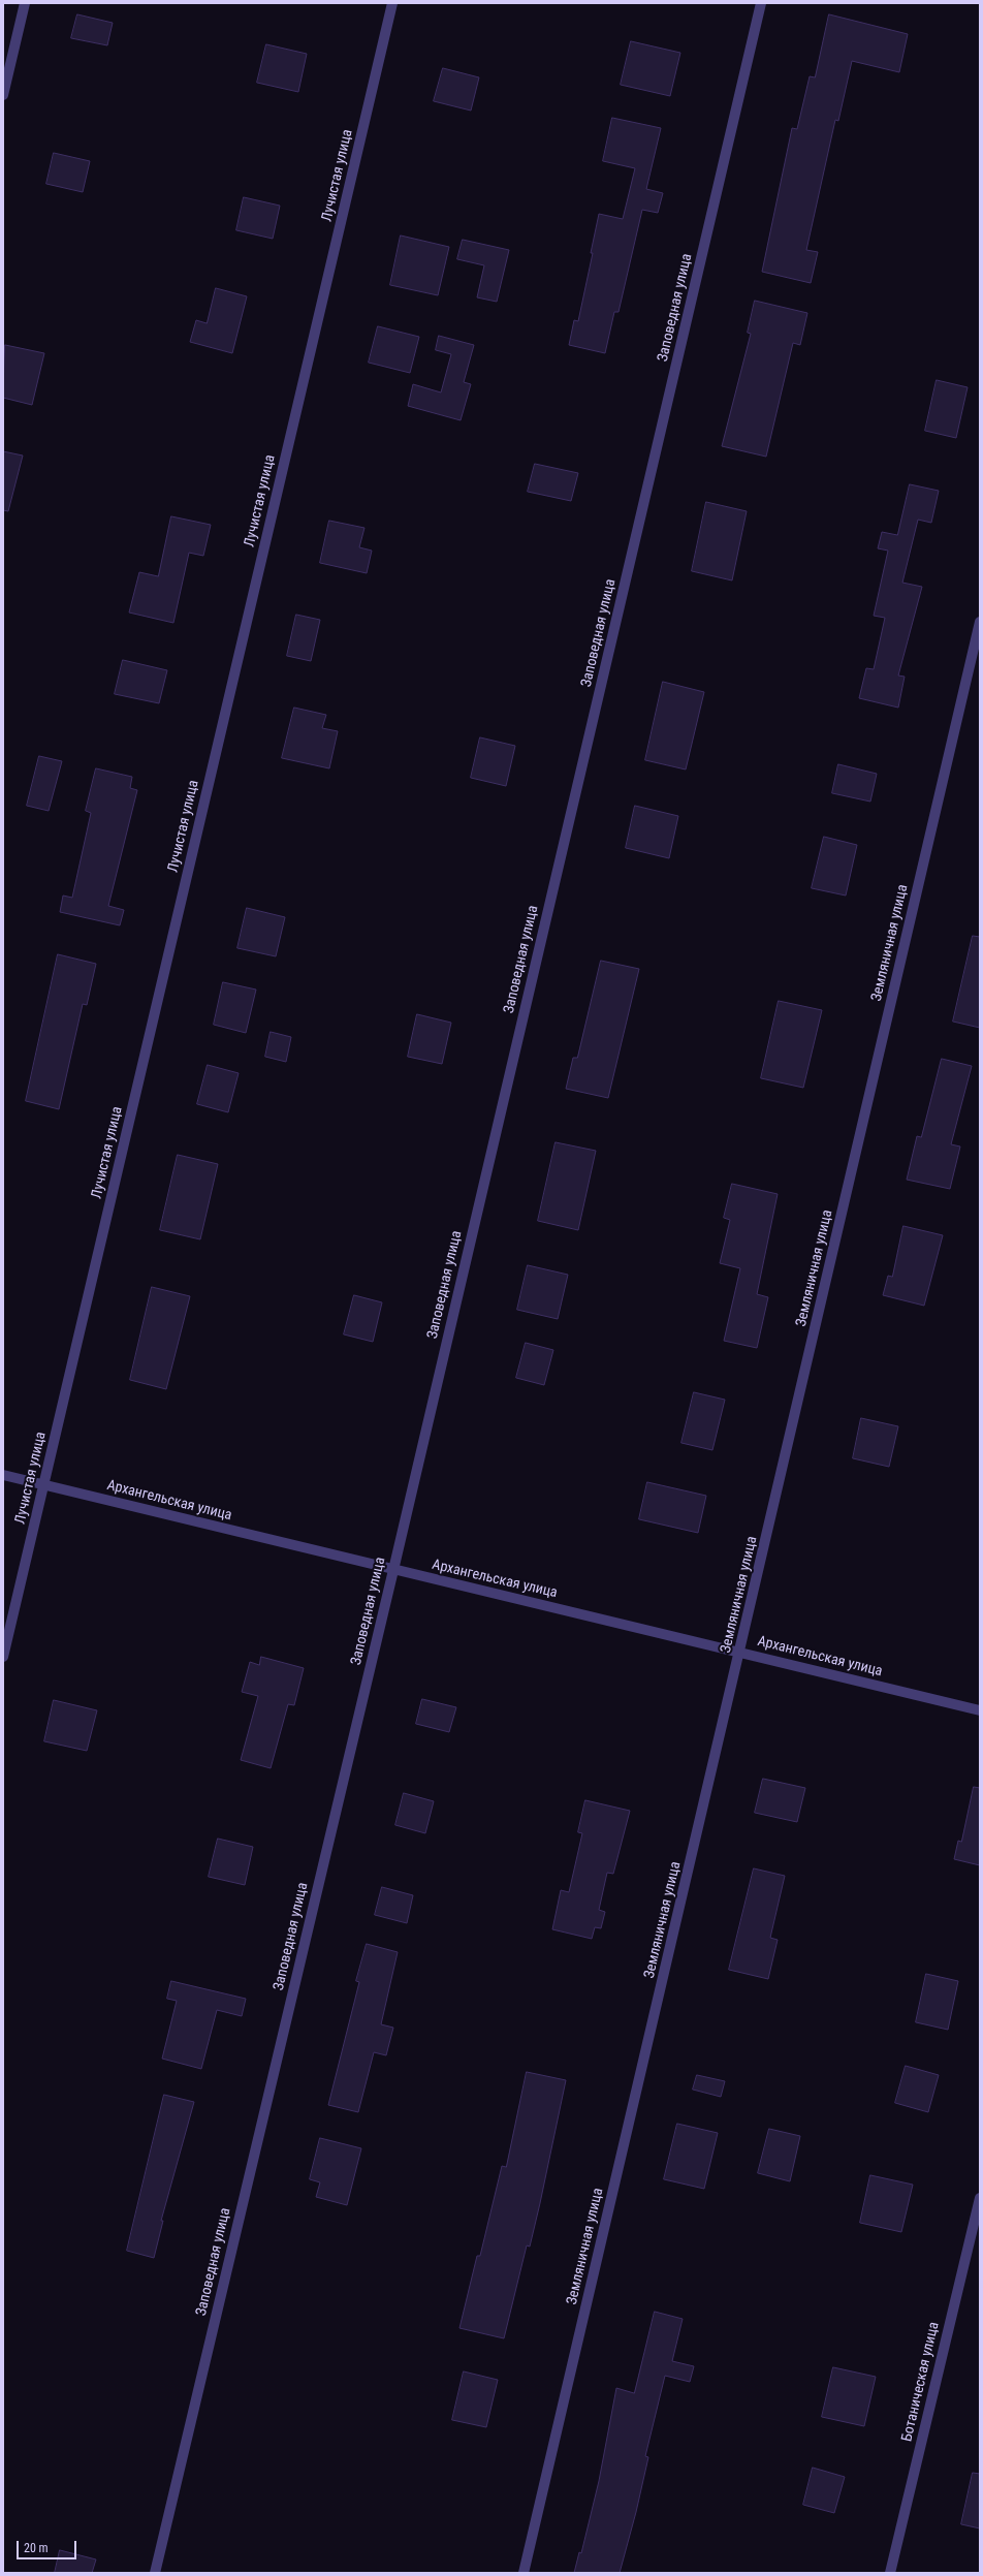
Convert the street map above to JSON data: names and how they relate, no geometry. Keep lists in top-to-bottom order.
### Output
{
  "streets": {
    "street": [
      "Лучистая улица",
      "Заповедная улица",
      "Земляничная улица",
      "Архангельская улица",
      "Ботаническая улица"
    ]
  },
  "crossings": [
    ["Лучистая улица", "Архангельская улица"],
    ["Заповедная улица", "Архангельская улица"],
    ["Земляничная улица", "Архангельская улица"]
  ],
  "scale_bar": "20 m"
}
